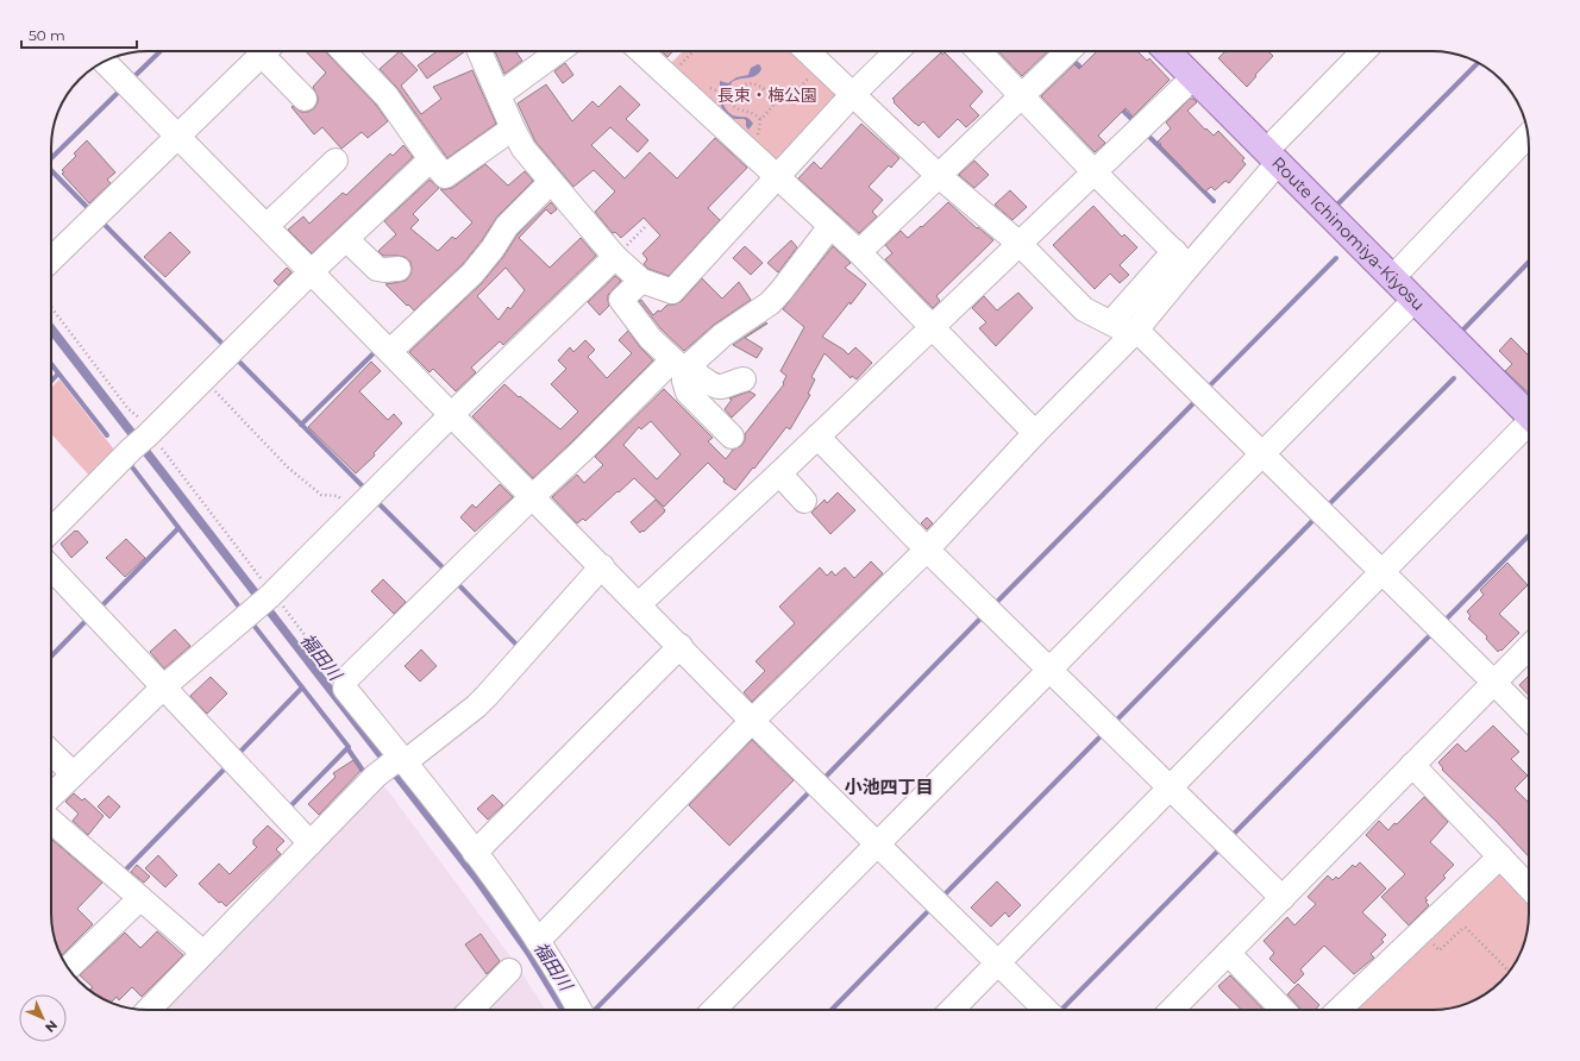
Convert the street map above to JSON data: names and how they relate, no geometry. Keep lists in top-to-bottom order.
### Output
{
  "streets": {
    "main road": ["Route Ichinomiya-Kiyosu"]
  },
  "districts": ["小池四丁目"],
  "water": ["福田川"],
  "parks": ["長束・梅公園"],
  "scale_bar": "50 m",
  "north": "bottom right"
}
